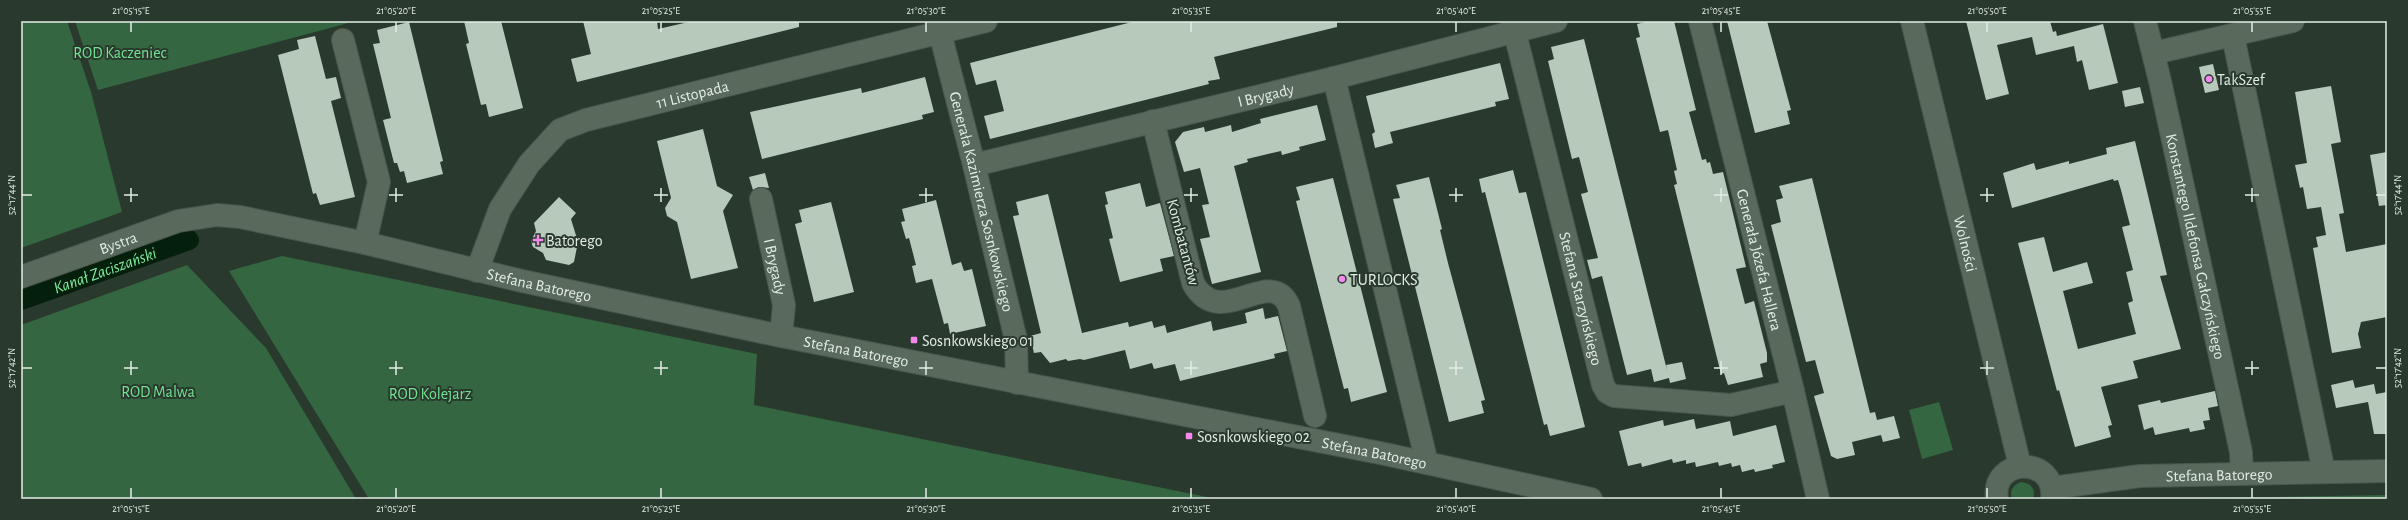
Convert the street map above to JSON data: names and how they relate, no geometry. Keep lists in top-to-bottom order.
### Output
{
  "streets": {
    "street": [
      "11 Listopada",
      "I Brygady",
      "Generała Kazimierza Sosnkowskiego",
      "Bystra",
      "Kombatantów",
      "Wolności",
      "Konstantego Ildefonsa Gałczyńskiego",
      "Generała Józefa Hallera",
      "Stefana Batorego",
      "Stefana Starzyńskiego"
    ]
  },
  "crossings": [
    ["11 Listopada", "Generała Kazimierza Sosnkowskiego"],
    ["11 Listopada", "Stefana Batorego"],
    ["I Brygady", "Generała Kazimierza Sosnkowskiego"],
    ["I Brygady", "Kombatantów"],
    ["I Brygady", "Stefana Batorego"],
    ["I Brygady", "Stefana Starzyńskiego"],
    ["Generała Kazimierza Sosnkowskiego", "Stefana Batorego"],
    ["Bystra", "Stefana Batorego"],
    ["Konstantego Ildefonsa Gałczyńskiego", "Stefana Batorego"],
    ["Generała Józefa Hallera", "Stefana Starzyńskiego"]
  ],
  "water": ["Kanał Zaciszański"],
  "parks": ["ROD Kaczeniec", "ROD Malwa", "ROD Kolejarz"],
  "places": {
    "other": ["TakSzef", "TURLOCKS"],
    "health": ["Batorego"],
    "transit": ["Sosnkowskiego 01", "Sosnkowskiego 02"]
  },
  "coordinates": [
    "21°05'15\"E",
    "21°05'20\"E",
    "21°05'25\"E",
    "21°05'30\"E",
    "21°05'35\"E",
    "21°05'40\"E",
    "21°05'45\"E",
    "21°05'50\"E",
    "21°05'55\"E",
    "52°17'44\"N",
    "52°17'42\"N"
  ]
}
